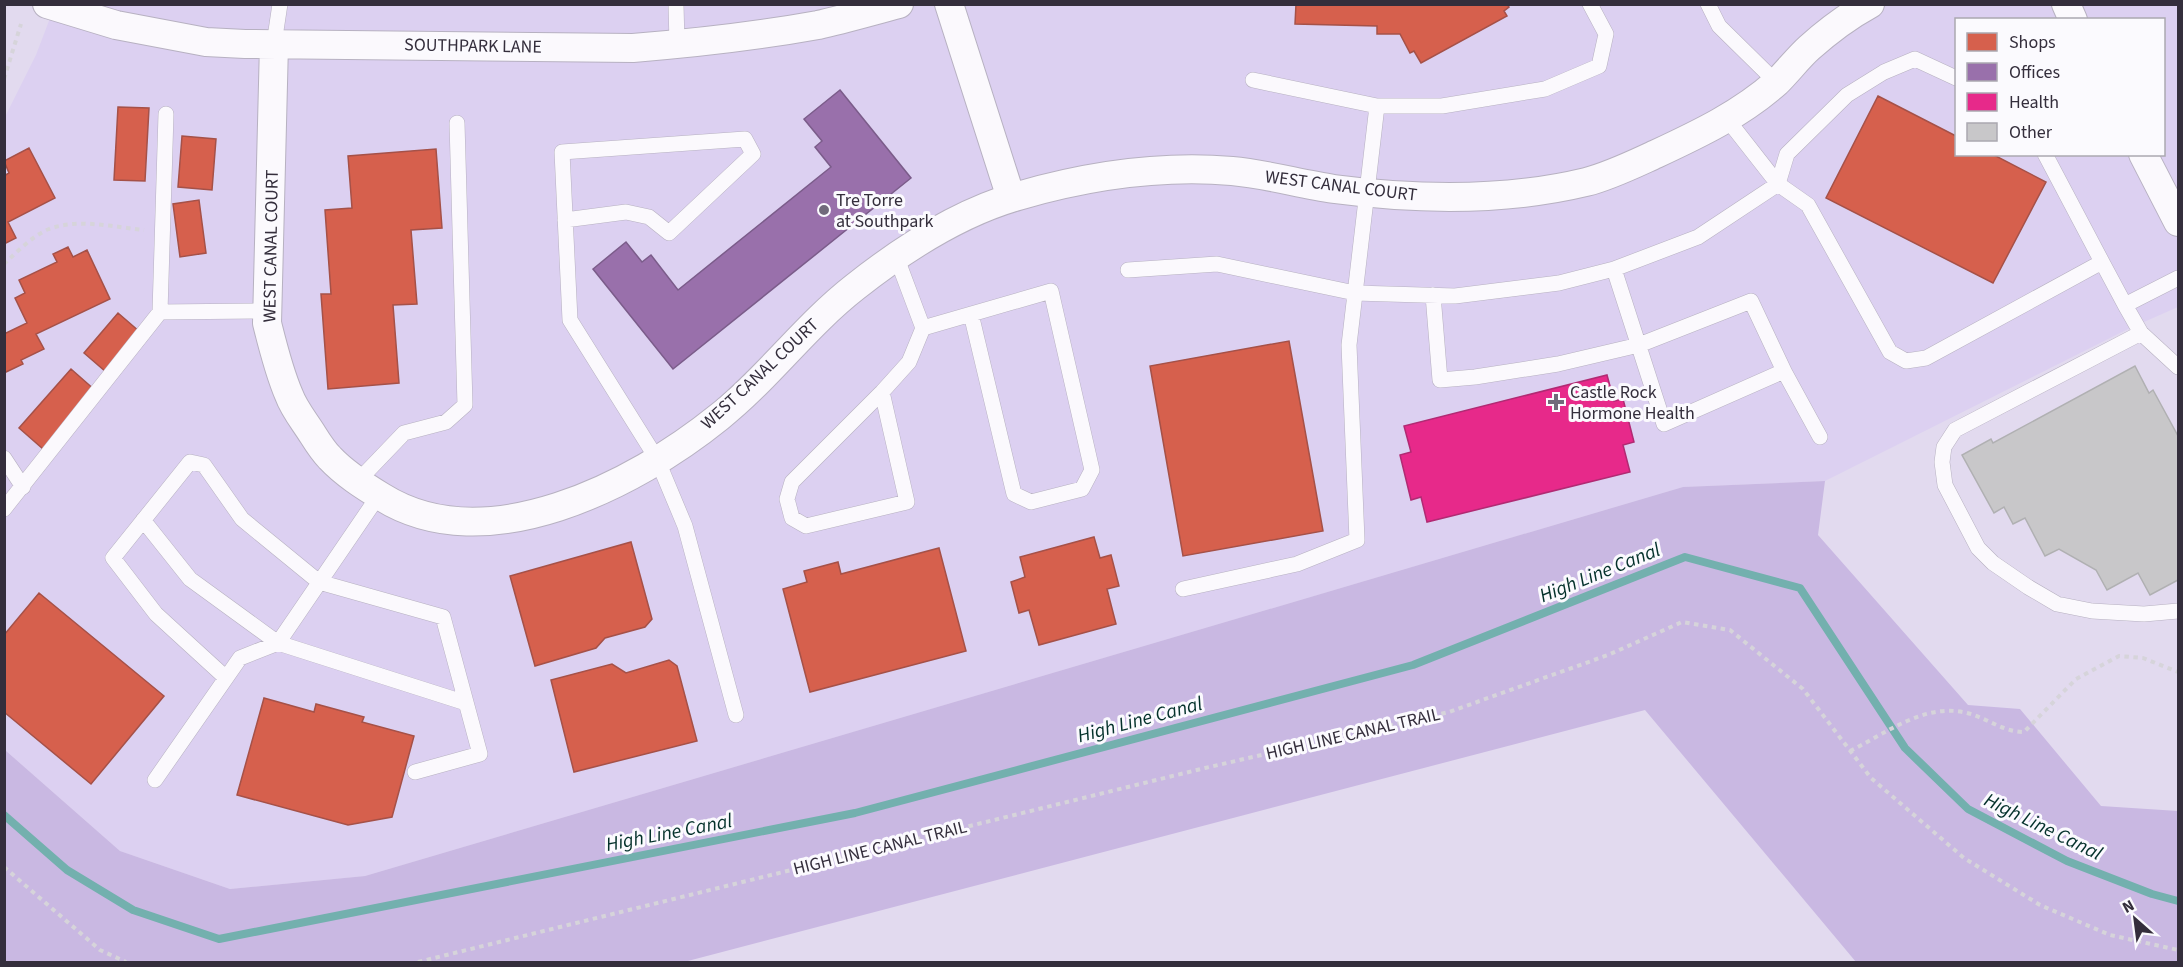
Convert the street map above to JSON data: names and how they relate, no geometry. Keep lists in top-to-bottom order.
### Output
{
  "streets": {
    "street": ["SOUTHPARK LANE", "WEST CANAL COURT"],
    "path": ["HIGH LINE CANAL TRAIL"]
  },
  "crossings": [
    ["SOUTHPARK LANE", "WEST CANAL COURT"]
  ],
  "water": ["High Line Canal"],
  "places": {
    "other": ["Tre Torre at Southpark"],
    "health": ["Castle Rock Hormone Health"]
  },
  "legend": [
    "Shops",
    "Offices",
    "Health",
    "Other"
  ],
  "north": "top left"
}
